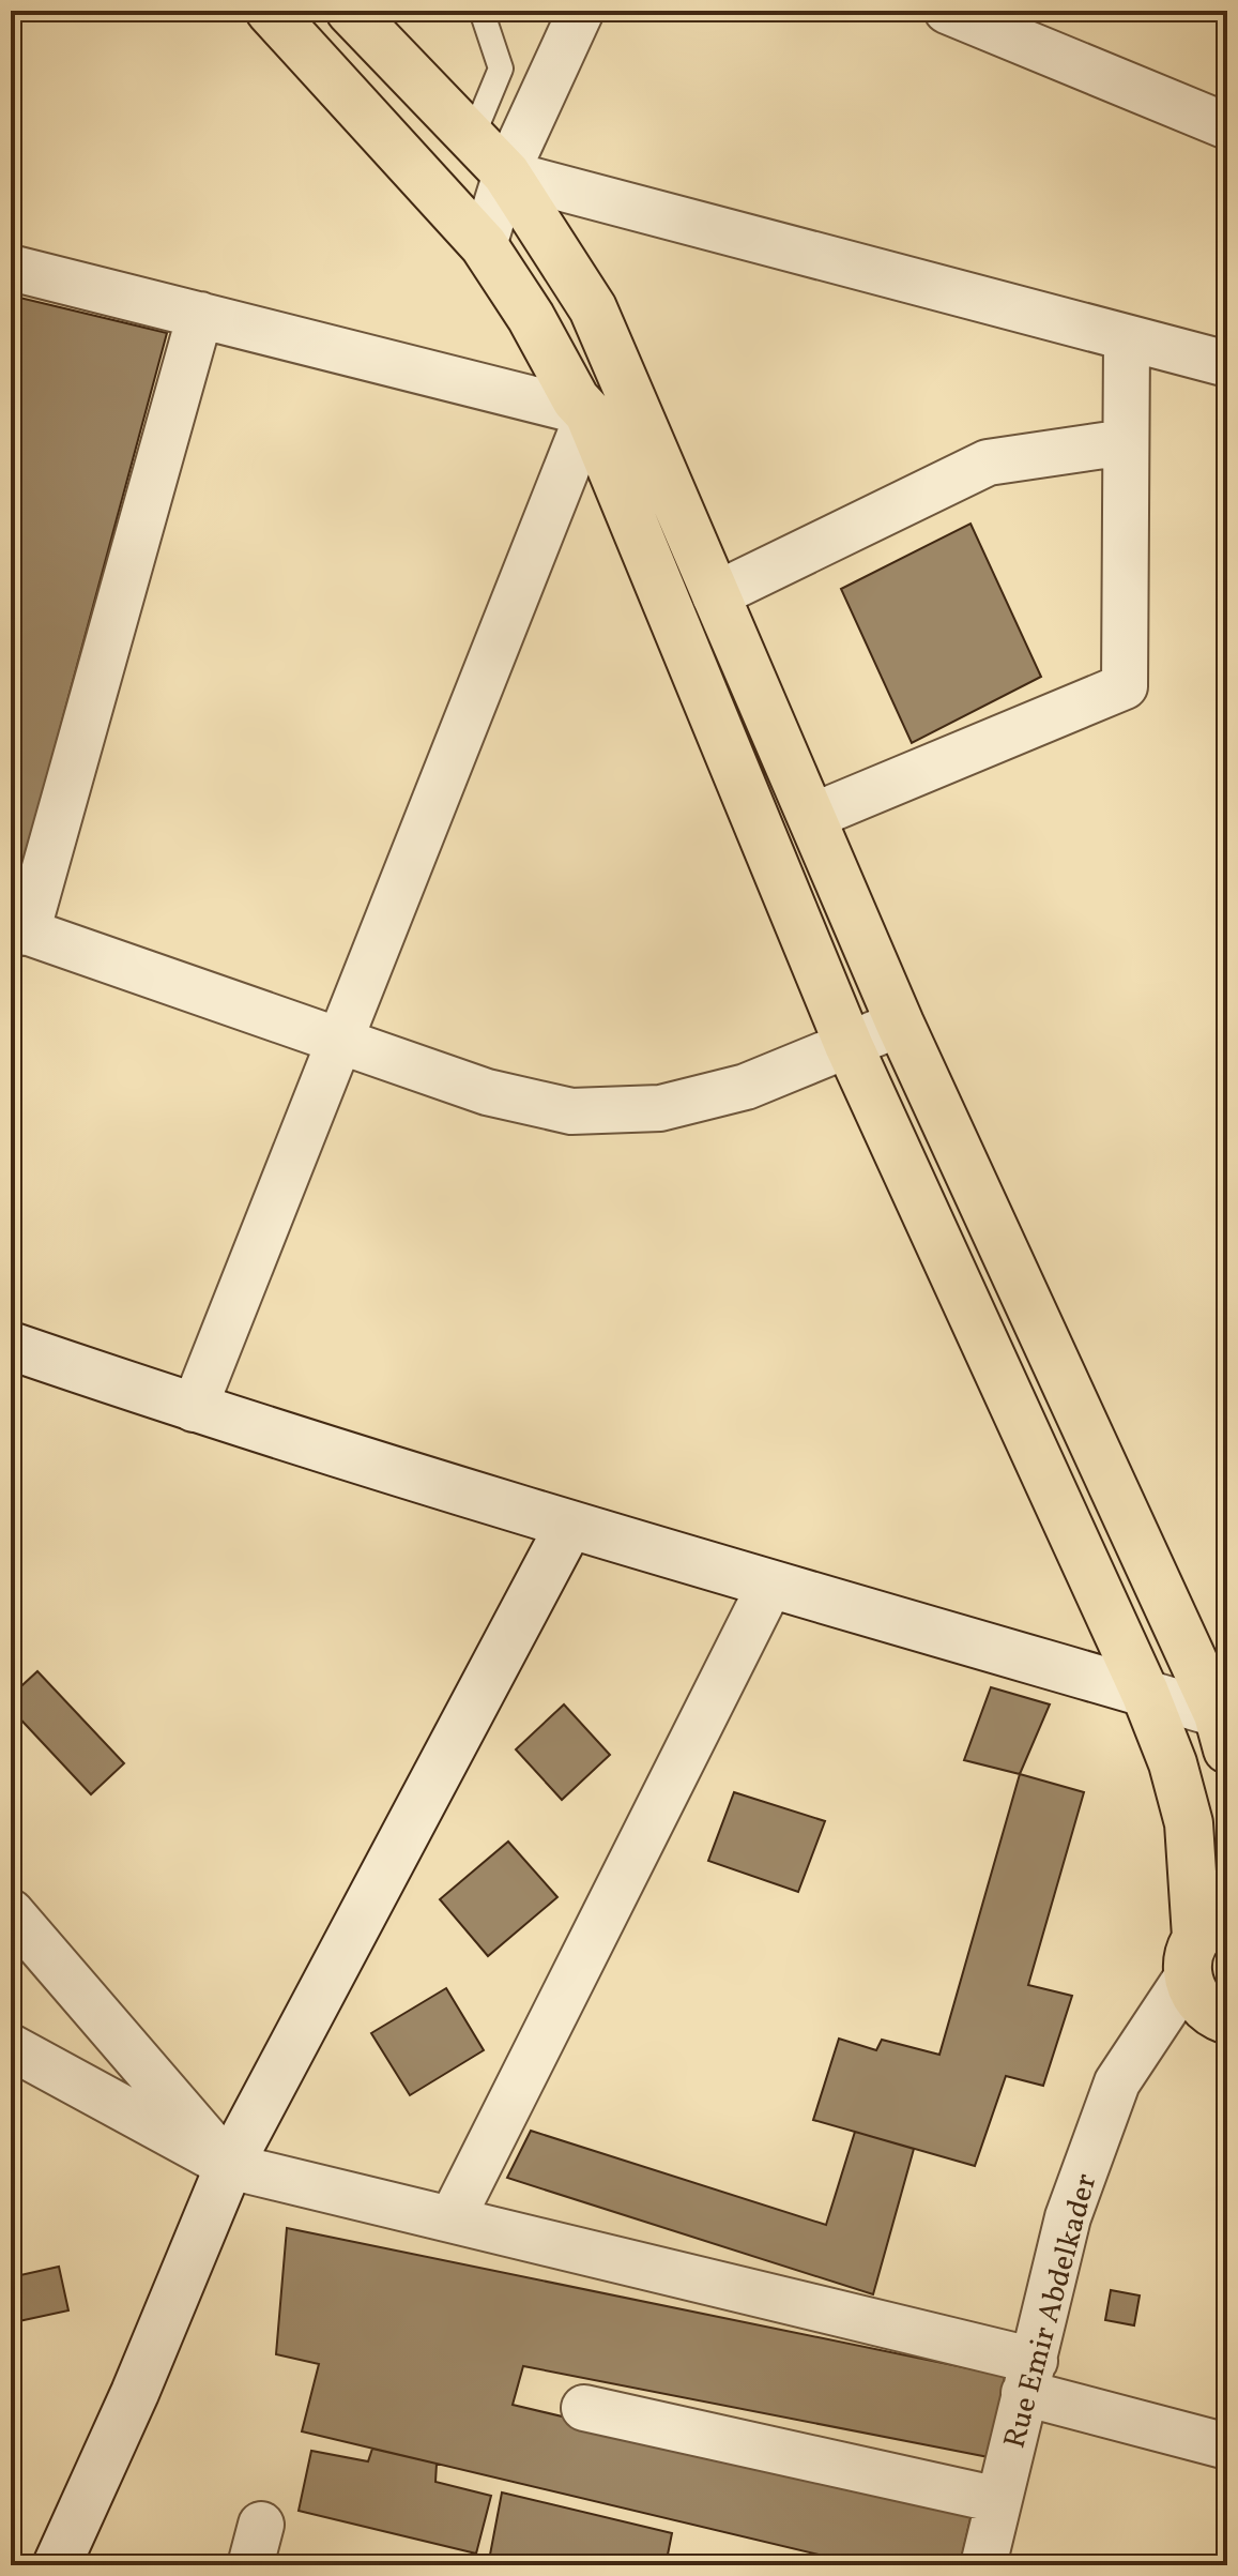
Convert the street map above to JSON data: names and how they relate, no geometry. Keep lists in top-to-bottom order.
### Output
{
  "streets": {
    "street": ["Rue Emir Abdelkader"]
  }
}
